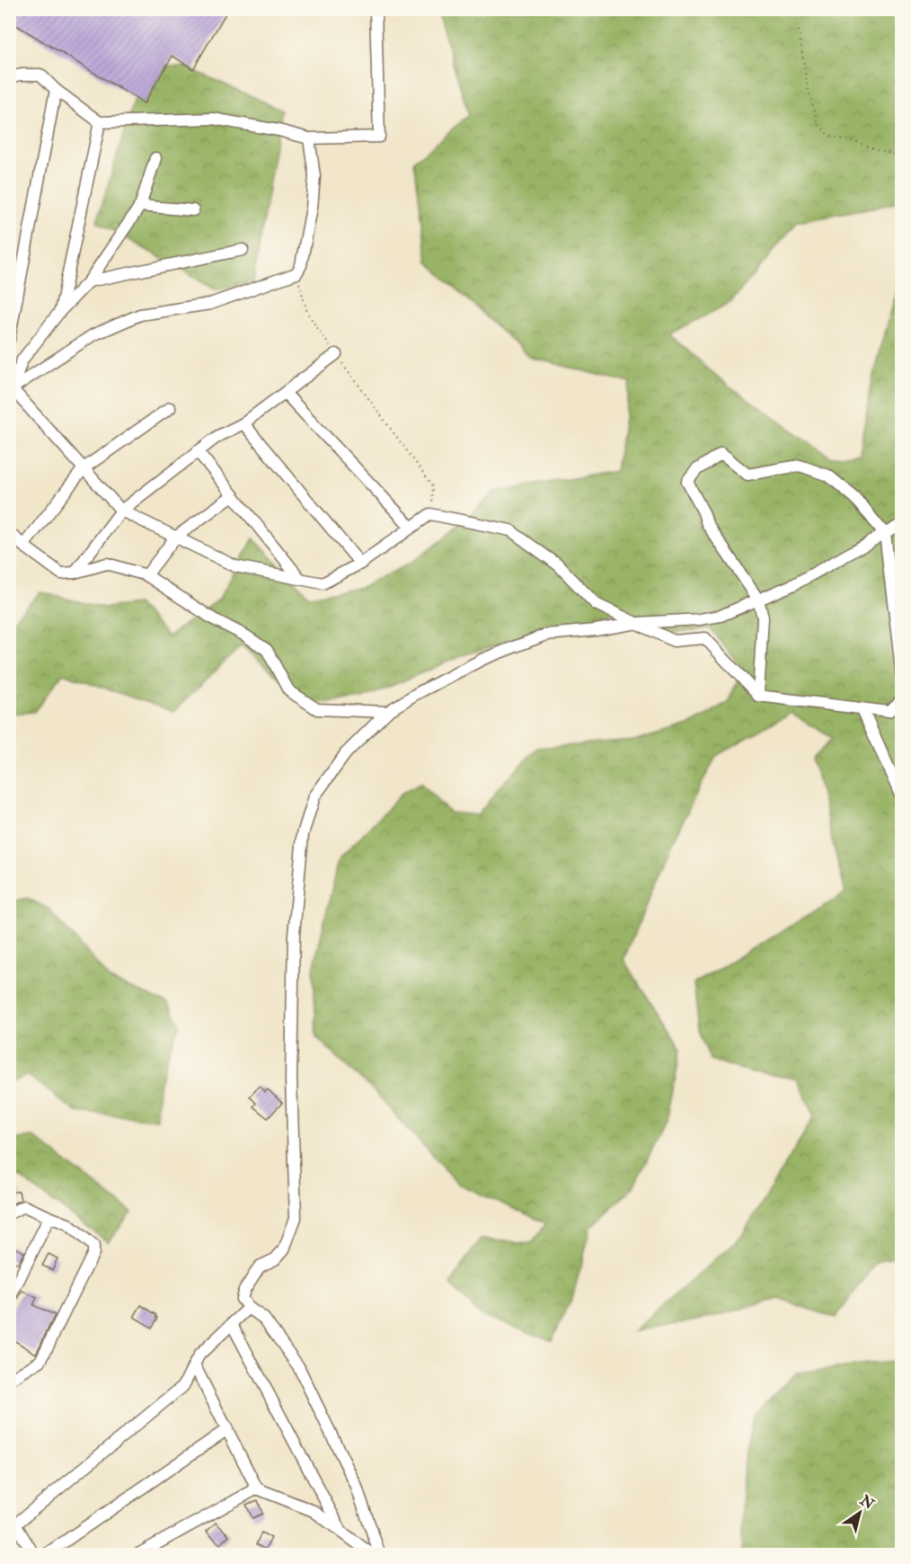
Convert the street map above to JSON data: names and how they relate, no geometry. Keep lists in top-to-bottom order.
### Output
{
  "north": "top right"
}
